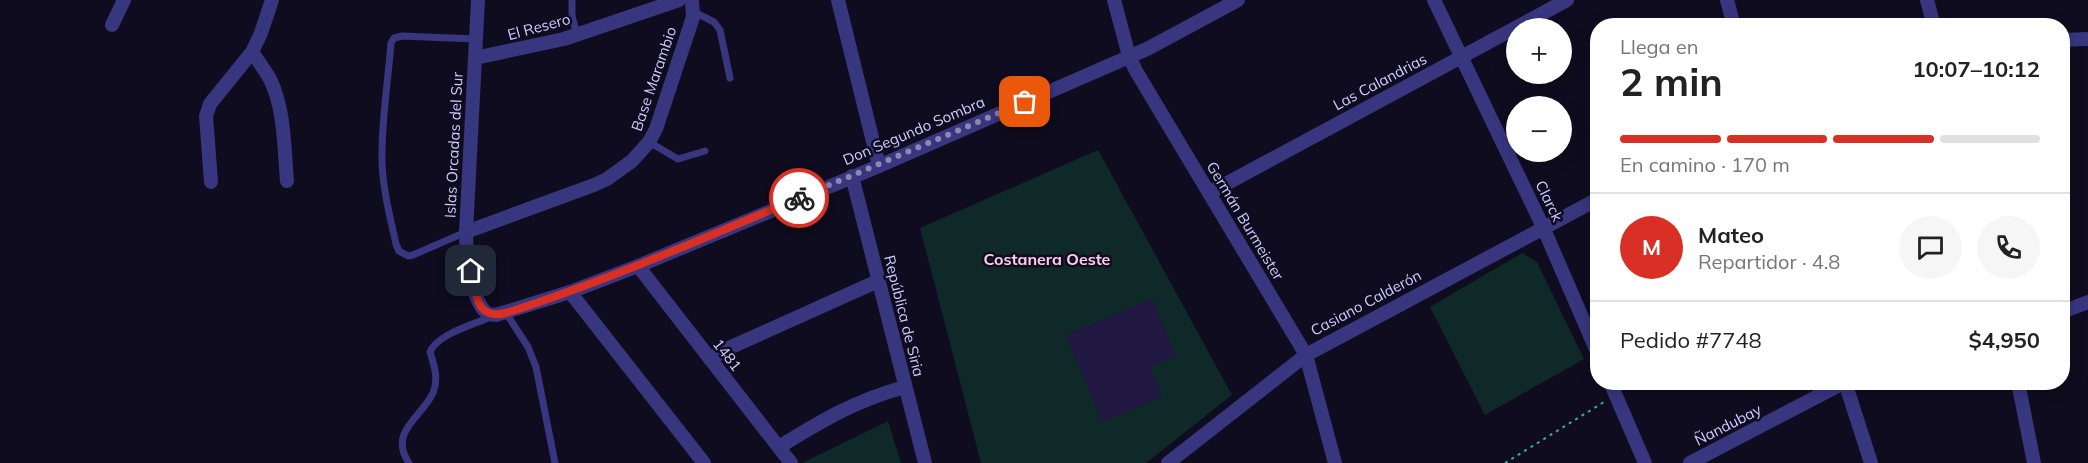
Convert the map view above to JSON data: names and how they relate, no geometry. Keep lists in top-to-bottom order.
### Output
{
  "streets": {
    "street": [
      "El Resero",
      "Base Marambio",
      "Las Calandrias",
      "Don Segundo Sombra",
      "Islas Orcadas del Sur",
      "Clarck",
      "Germán Burmeister",
      "Casiano Calderón",
      "República de Siria",
      "1481",
      "Ñandubay"
    ]
  },
  "crossings": [
    ["El Resero", "Islas Orcadas del Sur"],
    ["Base Marambio", "Islas Orcadas del Sur"],
    ["Las Calandrias", "Clarck"],
    ["Las Calandrias", "Germán Burmeister"],
    ["Don Segundo Sombra", "Islas Orcadas del Sur"],
    ["Don Segundo Sombra", "Germán Burmeister"],
    ["Don Segundo Sombra", "República de Siria"],
    ["Don Segundo Sombra", "1481"],
    ["Clarck", "Casiano Calderón"],
    ["Germán Burmeister", "Casiano Calderón"]
  ],
  "districts": ["Costanera Oeste"],
  "page": {
    "map_buttons": ["+", "−"],
    "heading": ["2 min", "Llega en", "10:07–10:12"],
    "panel": [
      "Mateo",
      "Repartidor · 4.8",
      "Pedido #7748",
      "$4,950"
    ],
    "bar": "En camino · 170 m",
    "round": "M"
  }
}
